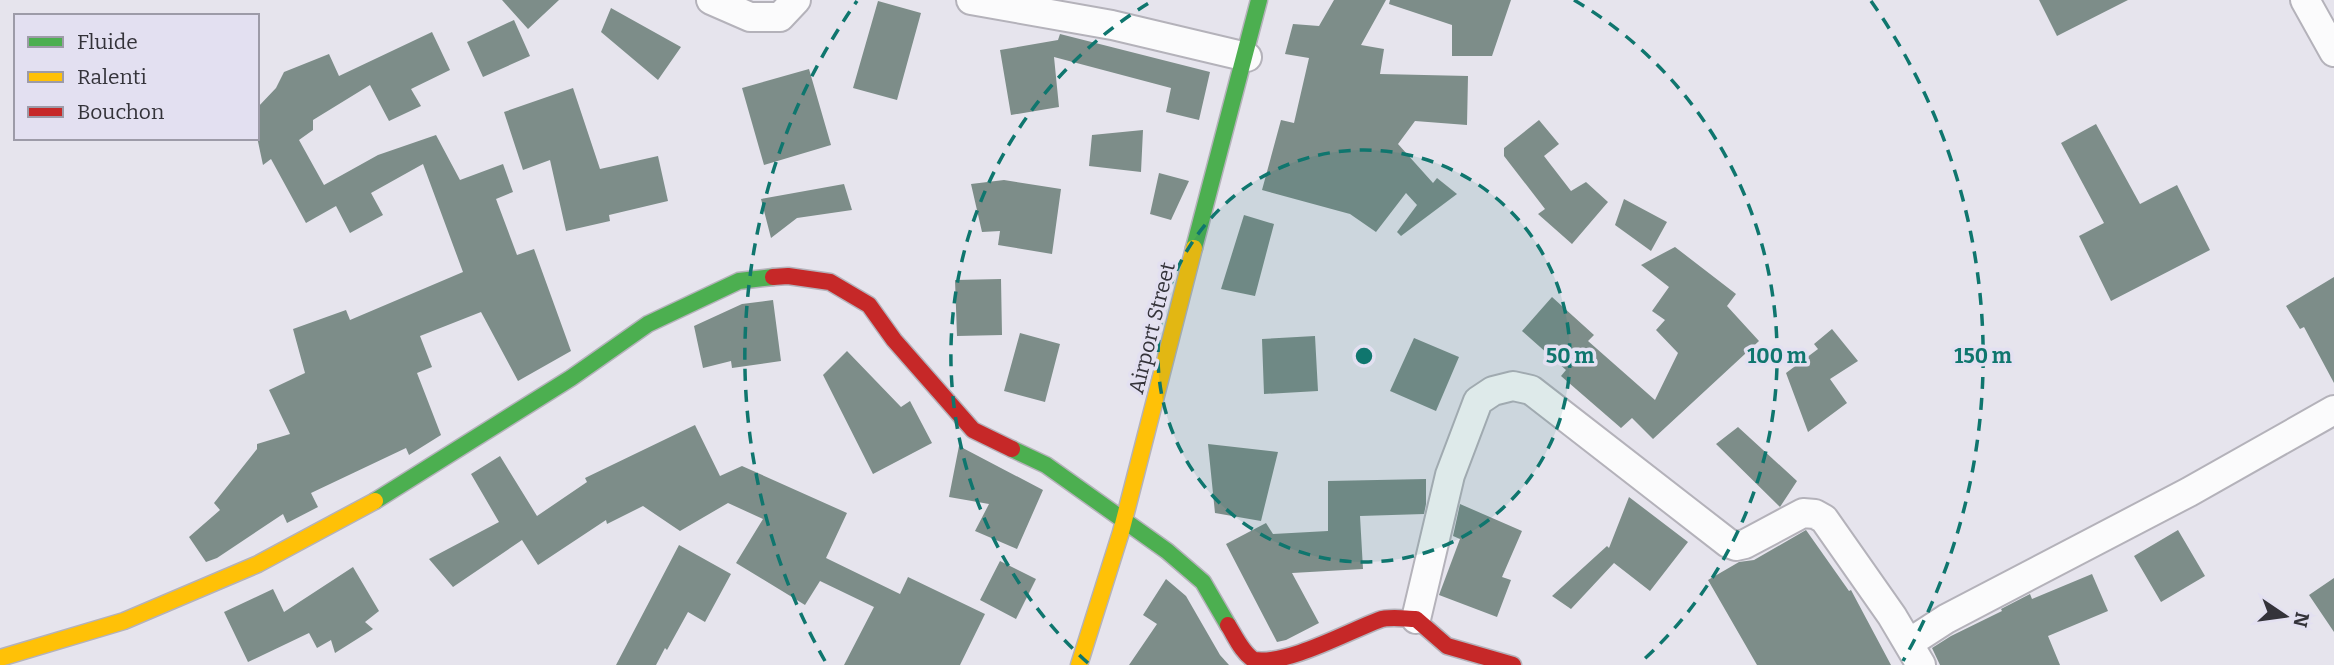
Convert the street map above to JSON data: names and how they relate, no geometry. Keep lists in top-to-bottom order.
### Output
{
  "streets": {
    "main road": ["Airport Street"]
  },
  "legend": ["Fluide", "Ralenti", "Bouchon"],
  "north": "right",
  "rings": ["50 m", "100 m", "150 m"]
}
